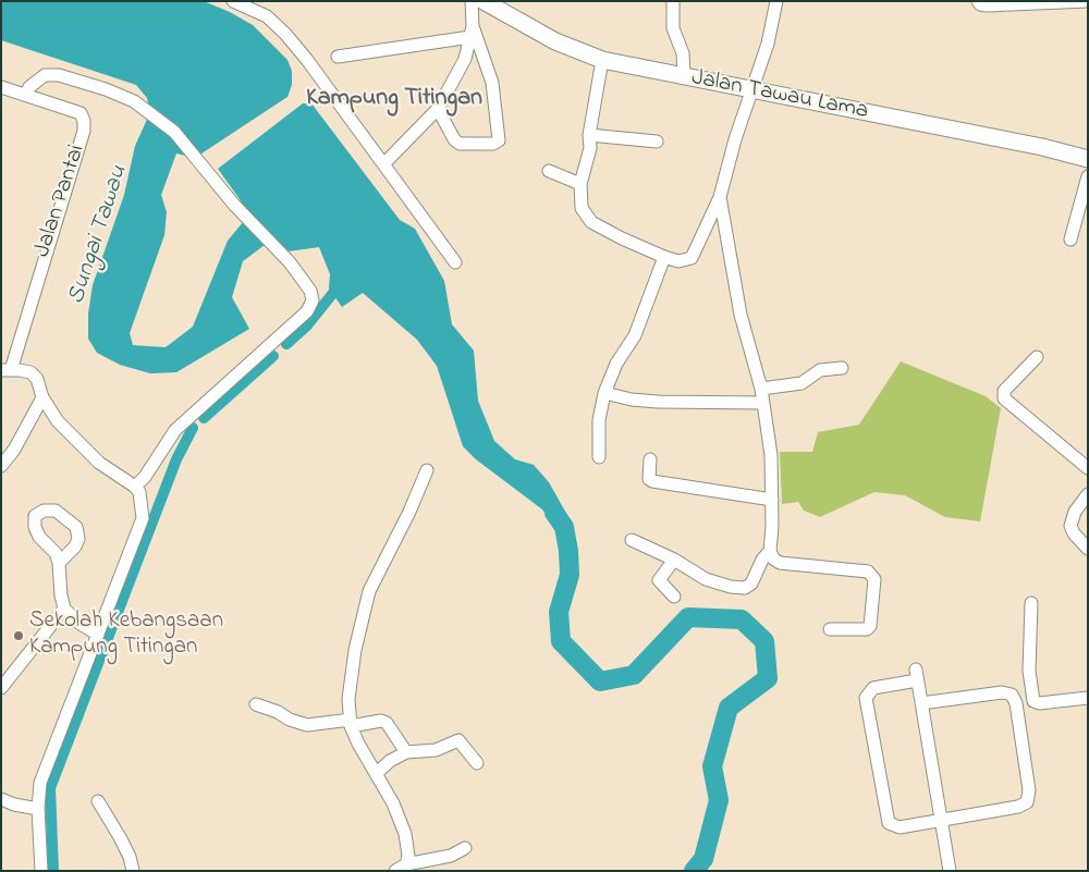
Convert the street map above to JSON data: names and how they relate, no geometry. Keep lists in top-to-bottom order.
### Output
{
  "streets": {
    "street": ["Jalan Tawau Lama", "Jalan Pantai"]
  },
  "districts": ["Kampung Titingan"],
  "water": ["Sungai Tawau"],
  "places": ["Sekolah Kebangsaan Kampung Titingan"]
}
